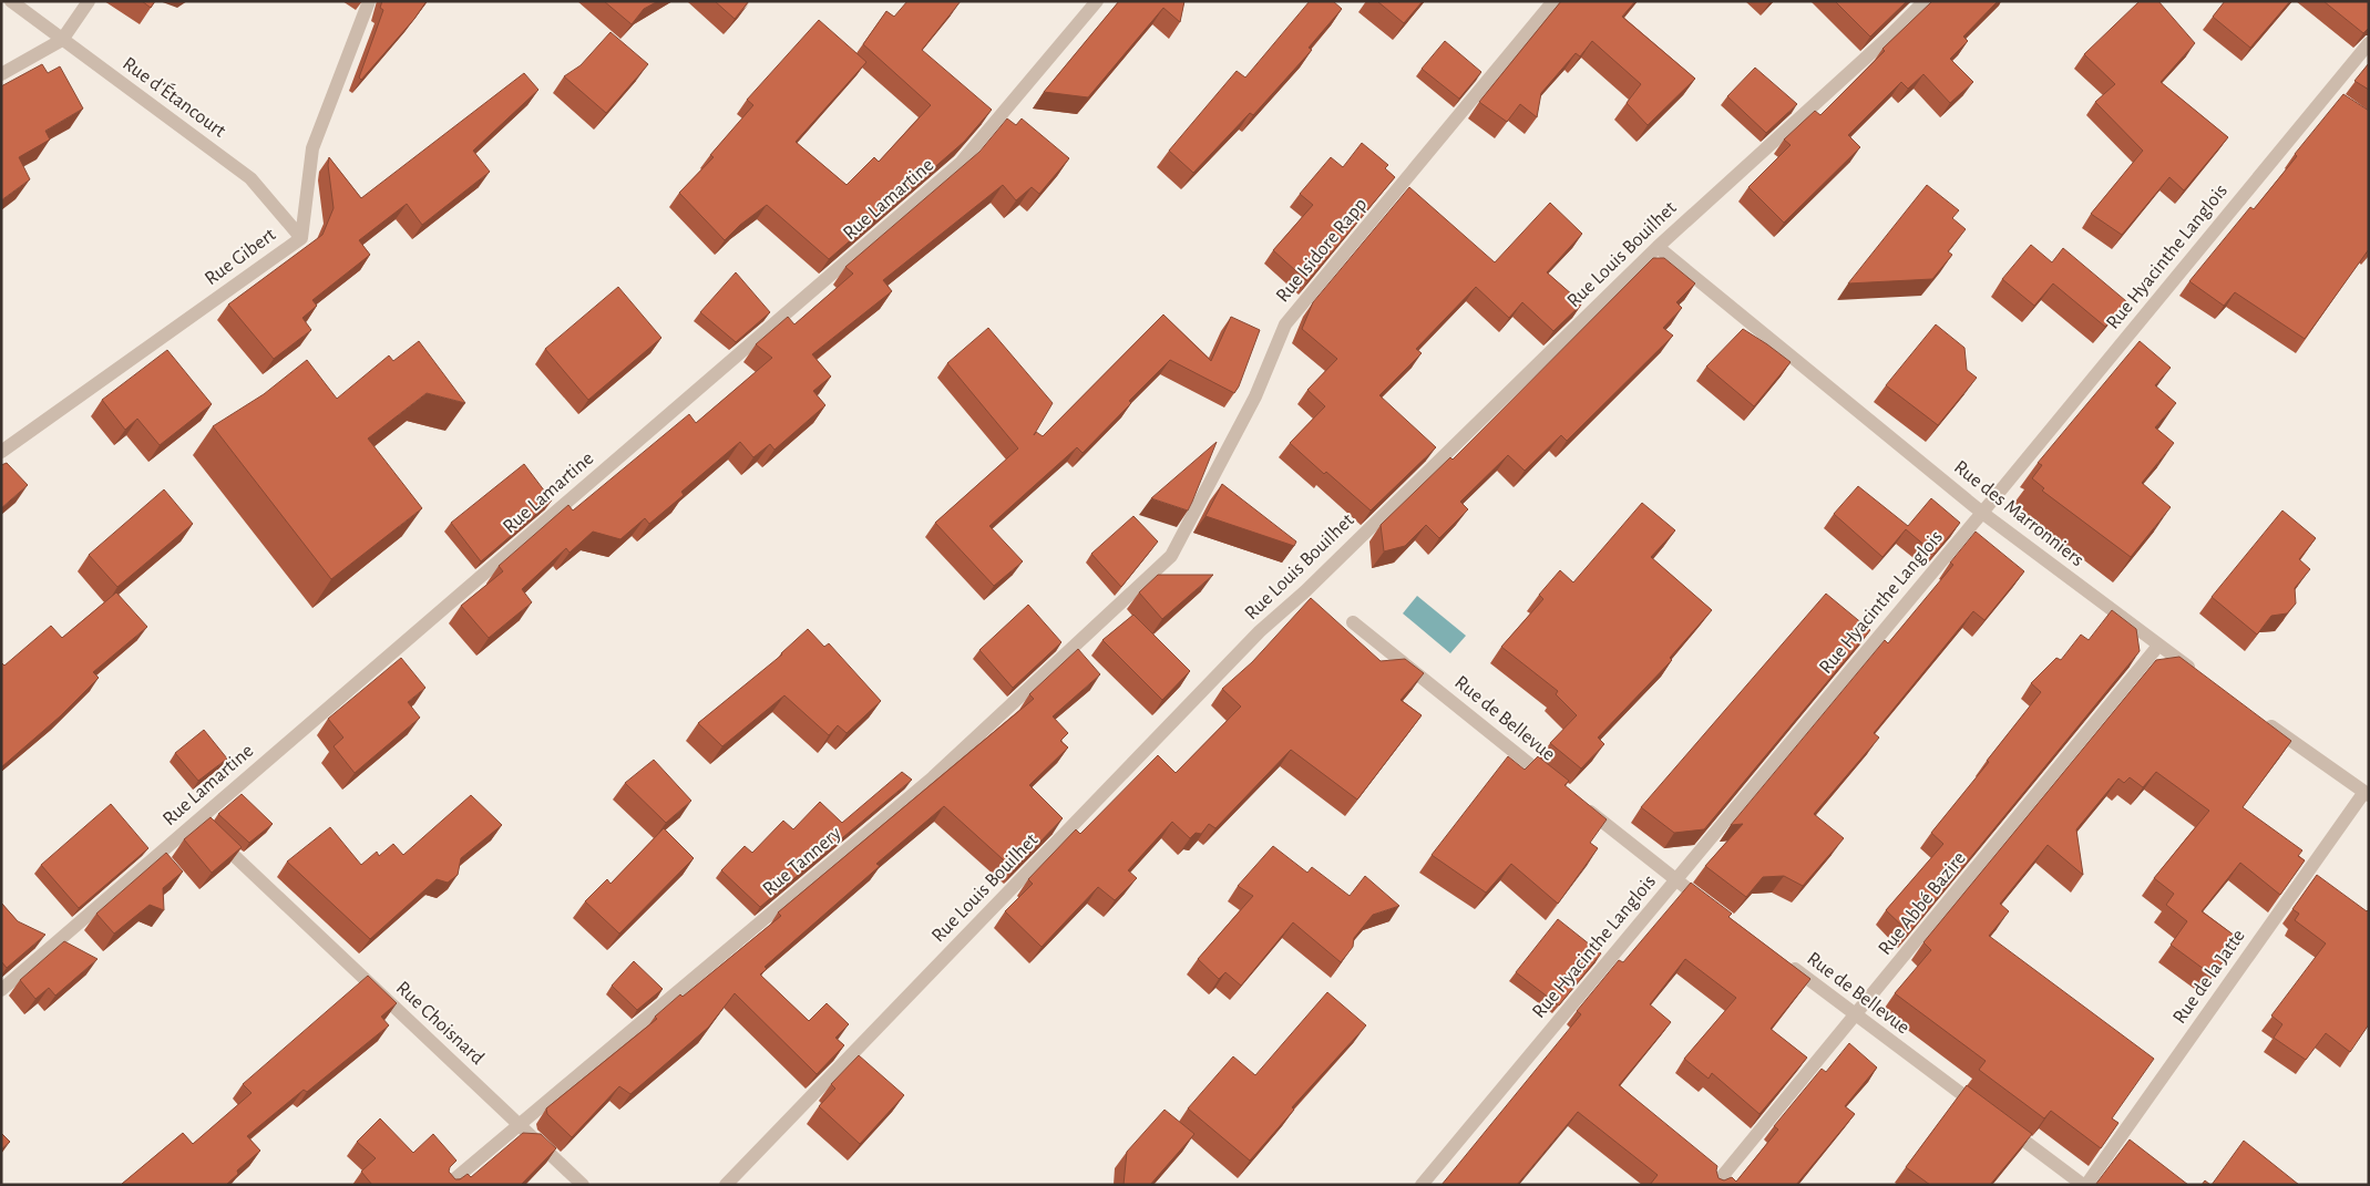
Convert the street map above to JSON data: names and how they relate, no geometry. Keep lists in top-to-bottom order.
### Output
{
  "streets": {
    "street": [
      "Rue d'Étancourt",
      "Rue Lamartine",
      "Rue Isidore Rapp",
      "Rue Louis Bouilhet",
      "Rue Gibert",
      "Rue Hyacinthe Langlois",
      "Rue des Marronniers",
      "Rue de Bellevue",
      "Rue Tannery",
      "Rue Abbé Bazire",
      "Rue de la Jatte",
      "Rue Choisnard"
    ]
  },
  "crossings": [
    ["Rue d'Étancourt", "Rue Gibert"],
    ["Rue Lamartine", "Rue Choisnard"],
    ["Rue Isidore Rapp", "Rue Tannery"],
    ["Rue Louis Bouilhet", "Rue des Marronniers"],
    ["Rue Hyacinthe Langlois", "Rue des Marronniers"],
    ["Rue des Marronniers", "Rue Abbé Bazire"],
    ["Rue de Bellevue", "Rue Abbé Bazire"],
    ["Rue Tannery", "Rue Choisnard"]
  ]
}
